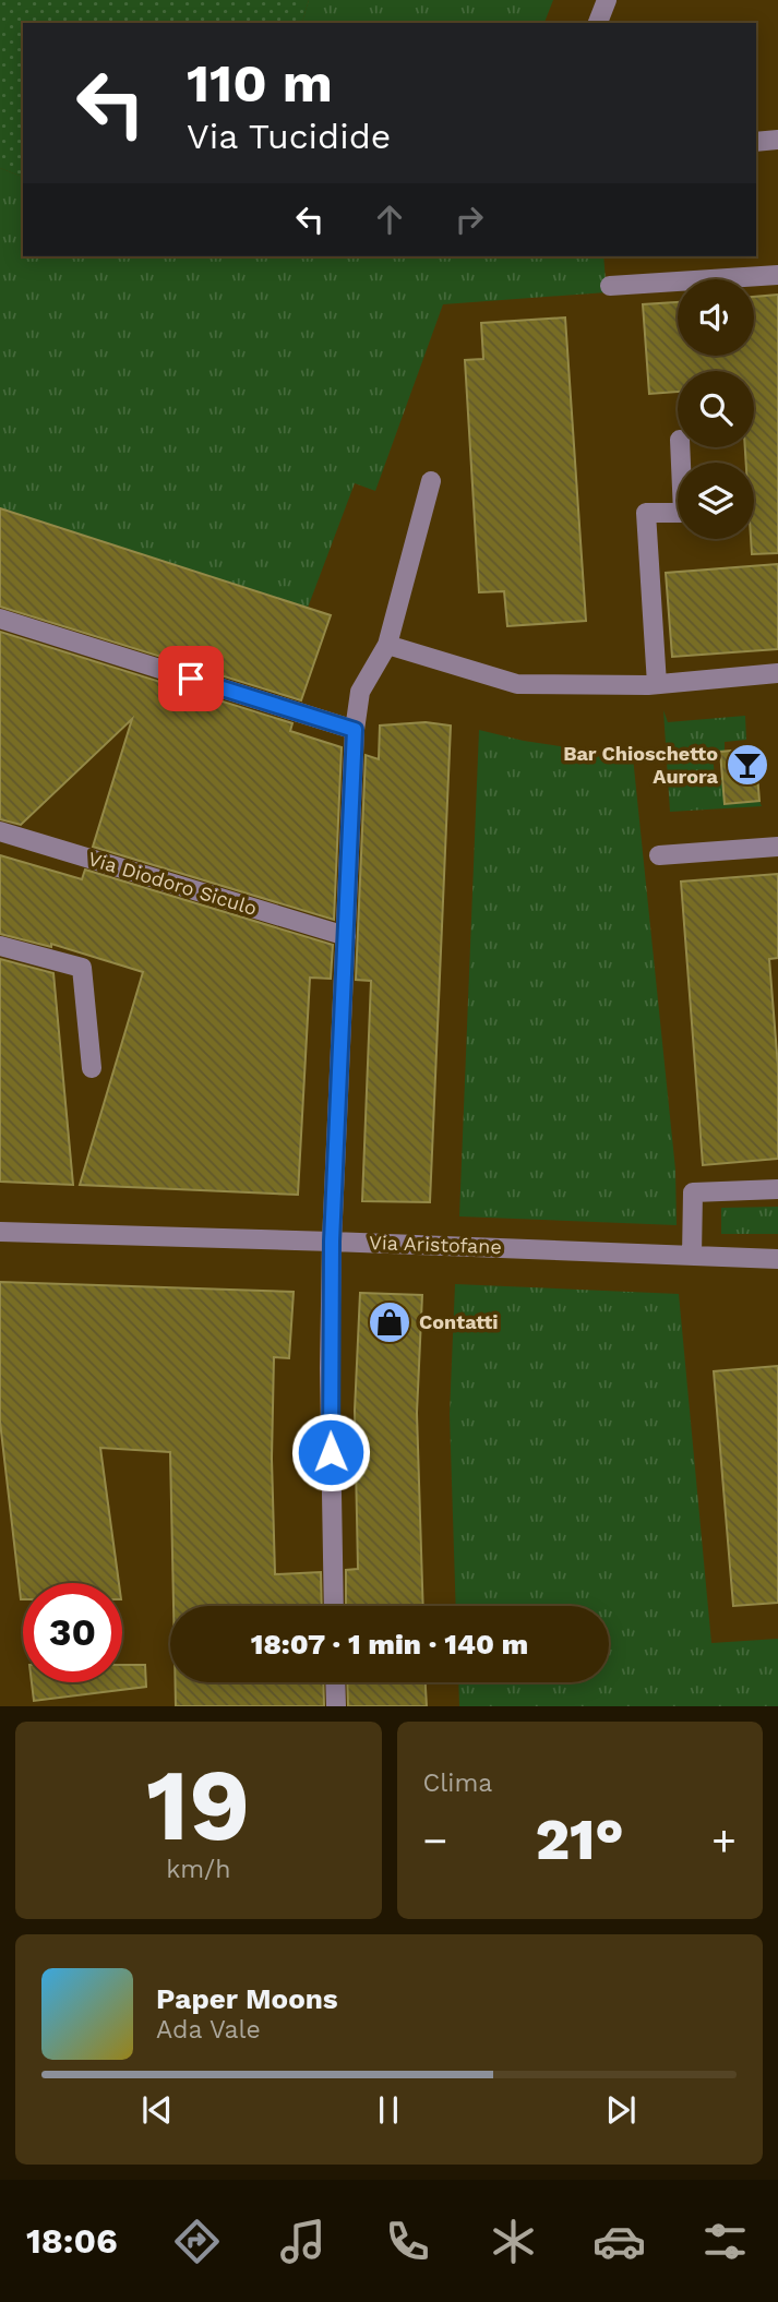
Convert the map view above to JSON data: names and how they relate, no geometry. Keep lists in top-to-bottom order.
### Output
{
  "streets": {
    "street": ["Via Diodoro Siculo", "Via Aristofane"]
  },
  "places": {
    "bar": ["Bar Chioschetto Aurora"],
    "shop": ["Contatti"]
  },
  "page": {
    "turn": ["110 m", "Via Tucidide"],
    "limit": "30",
    "trip": "18:07 · 1 min · 140 m",
    "tile": [
      ["19", "km/h"],
      "Clima"
    ],
    "heat": ["−", "21°", "+"],
    "song": ["Paper Moons", "Ada Vale"],
    "tabs": "18:06"
  }
}
